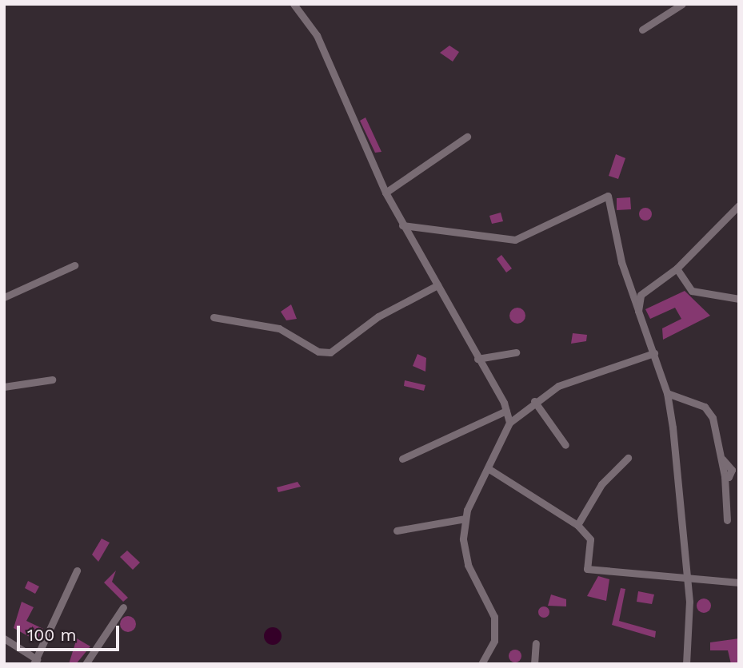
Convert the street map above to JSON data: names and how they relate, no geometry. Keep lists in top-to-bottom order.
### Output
{
  "scale_bar": "100 m"
}
